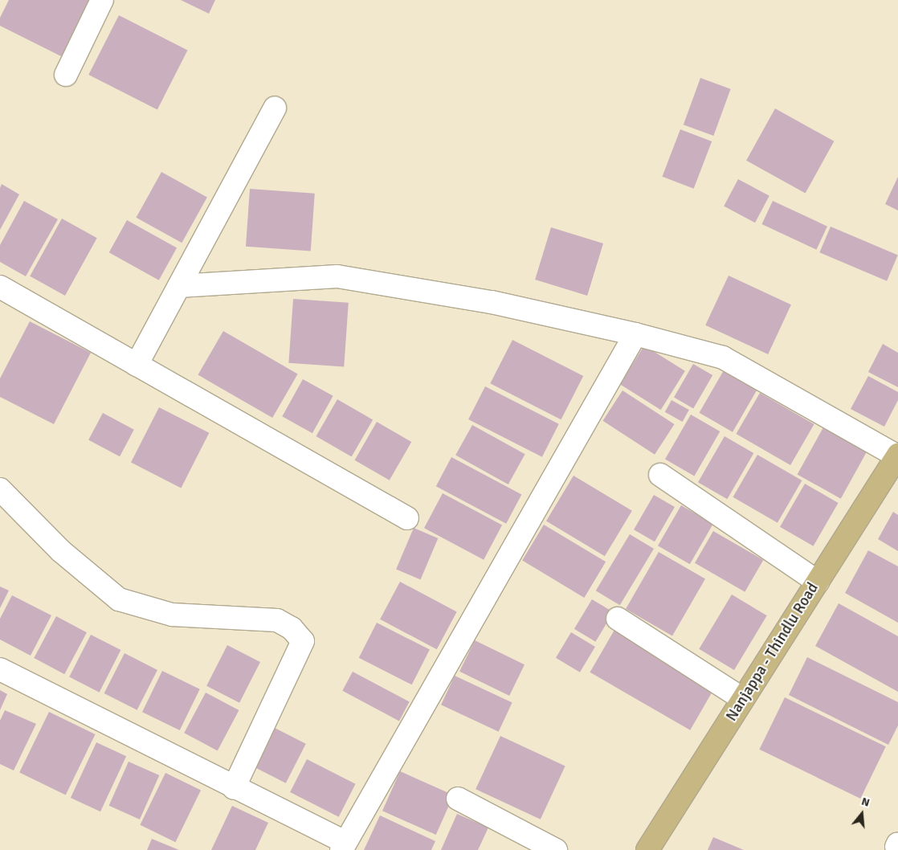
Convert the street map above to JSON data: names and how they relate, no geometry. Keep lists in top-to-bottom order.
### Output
{
  "streets": {
    "main road": ["Nanjappa - Thindlu Road"]
  },
  "north": "top"
}
